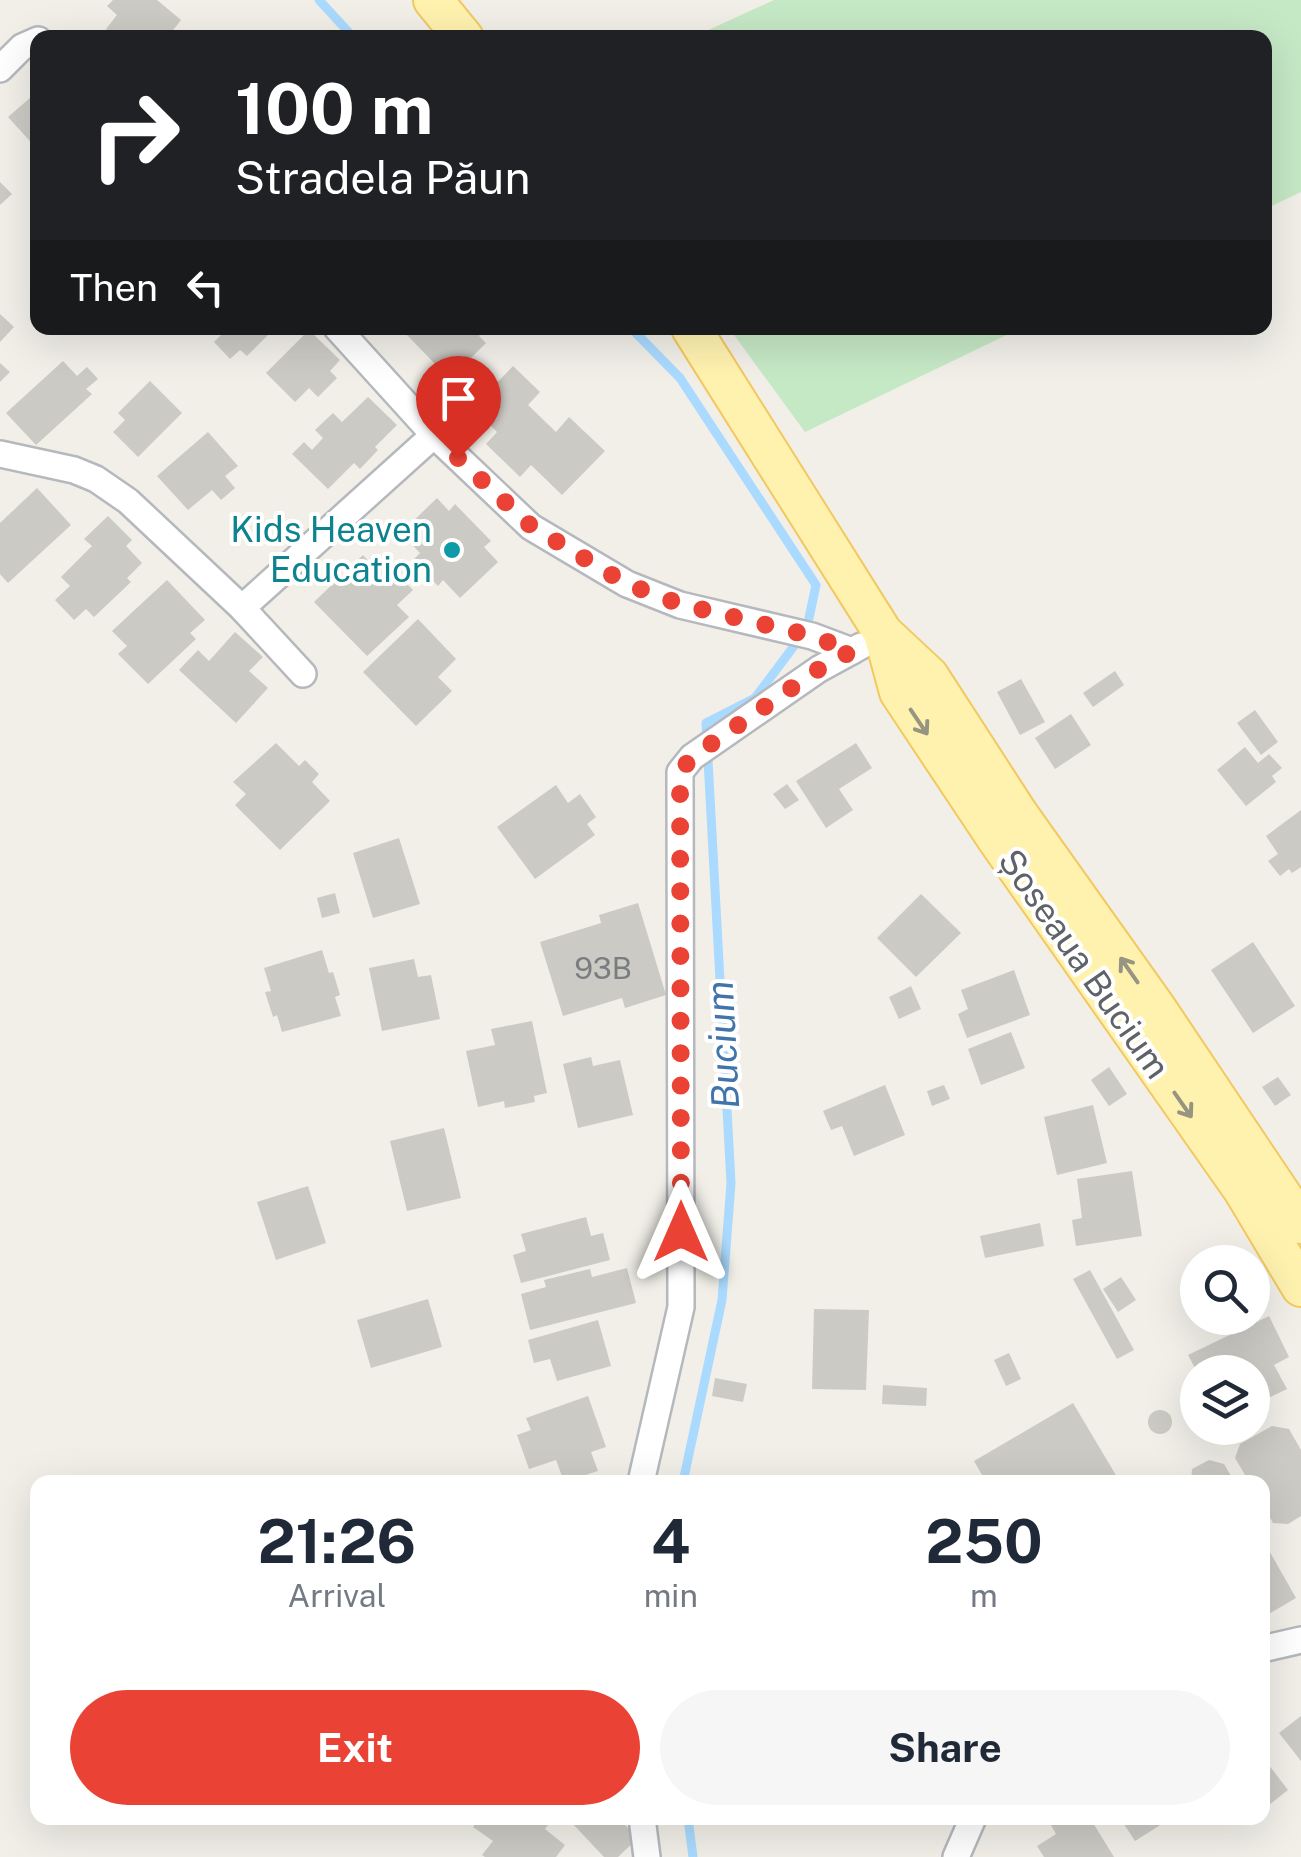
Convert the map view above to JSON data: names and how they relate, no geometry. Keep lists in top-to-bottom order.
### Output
{
  "streets": {
    "main road": ["Șoseaua Bucium"]
  },
  "water": ["Bucium"],
  "places": ["Kids Heaven Education"],
  "house_numbers": ["93B"],
  "page": {
    "turn": ["100 m", "Stradela Păun"],
    "then": "Then",
    "eta": [
      "21:26",
      "Arrival",
      "4",
      "min",
      "250",
      "m"
    ],
    "buttons": ["Exit", "Share"]
  }
}
